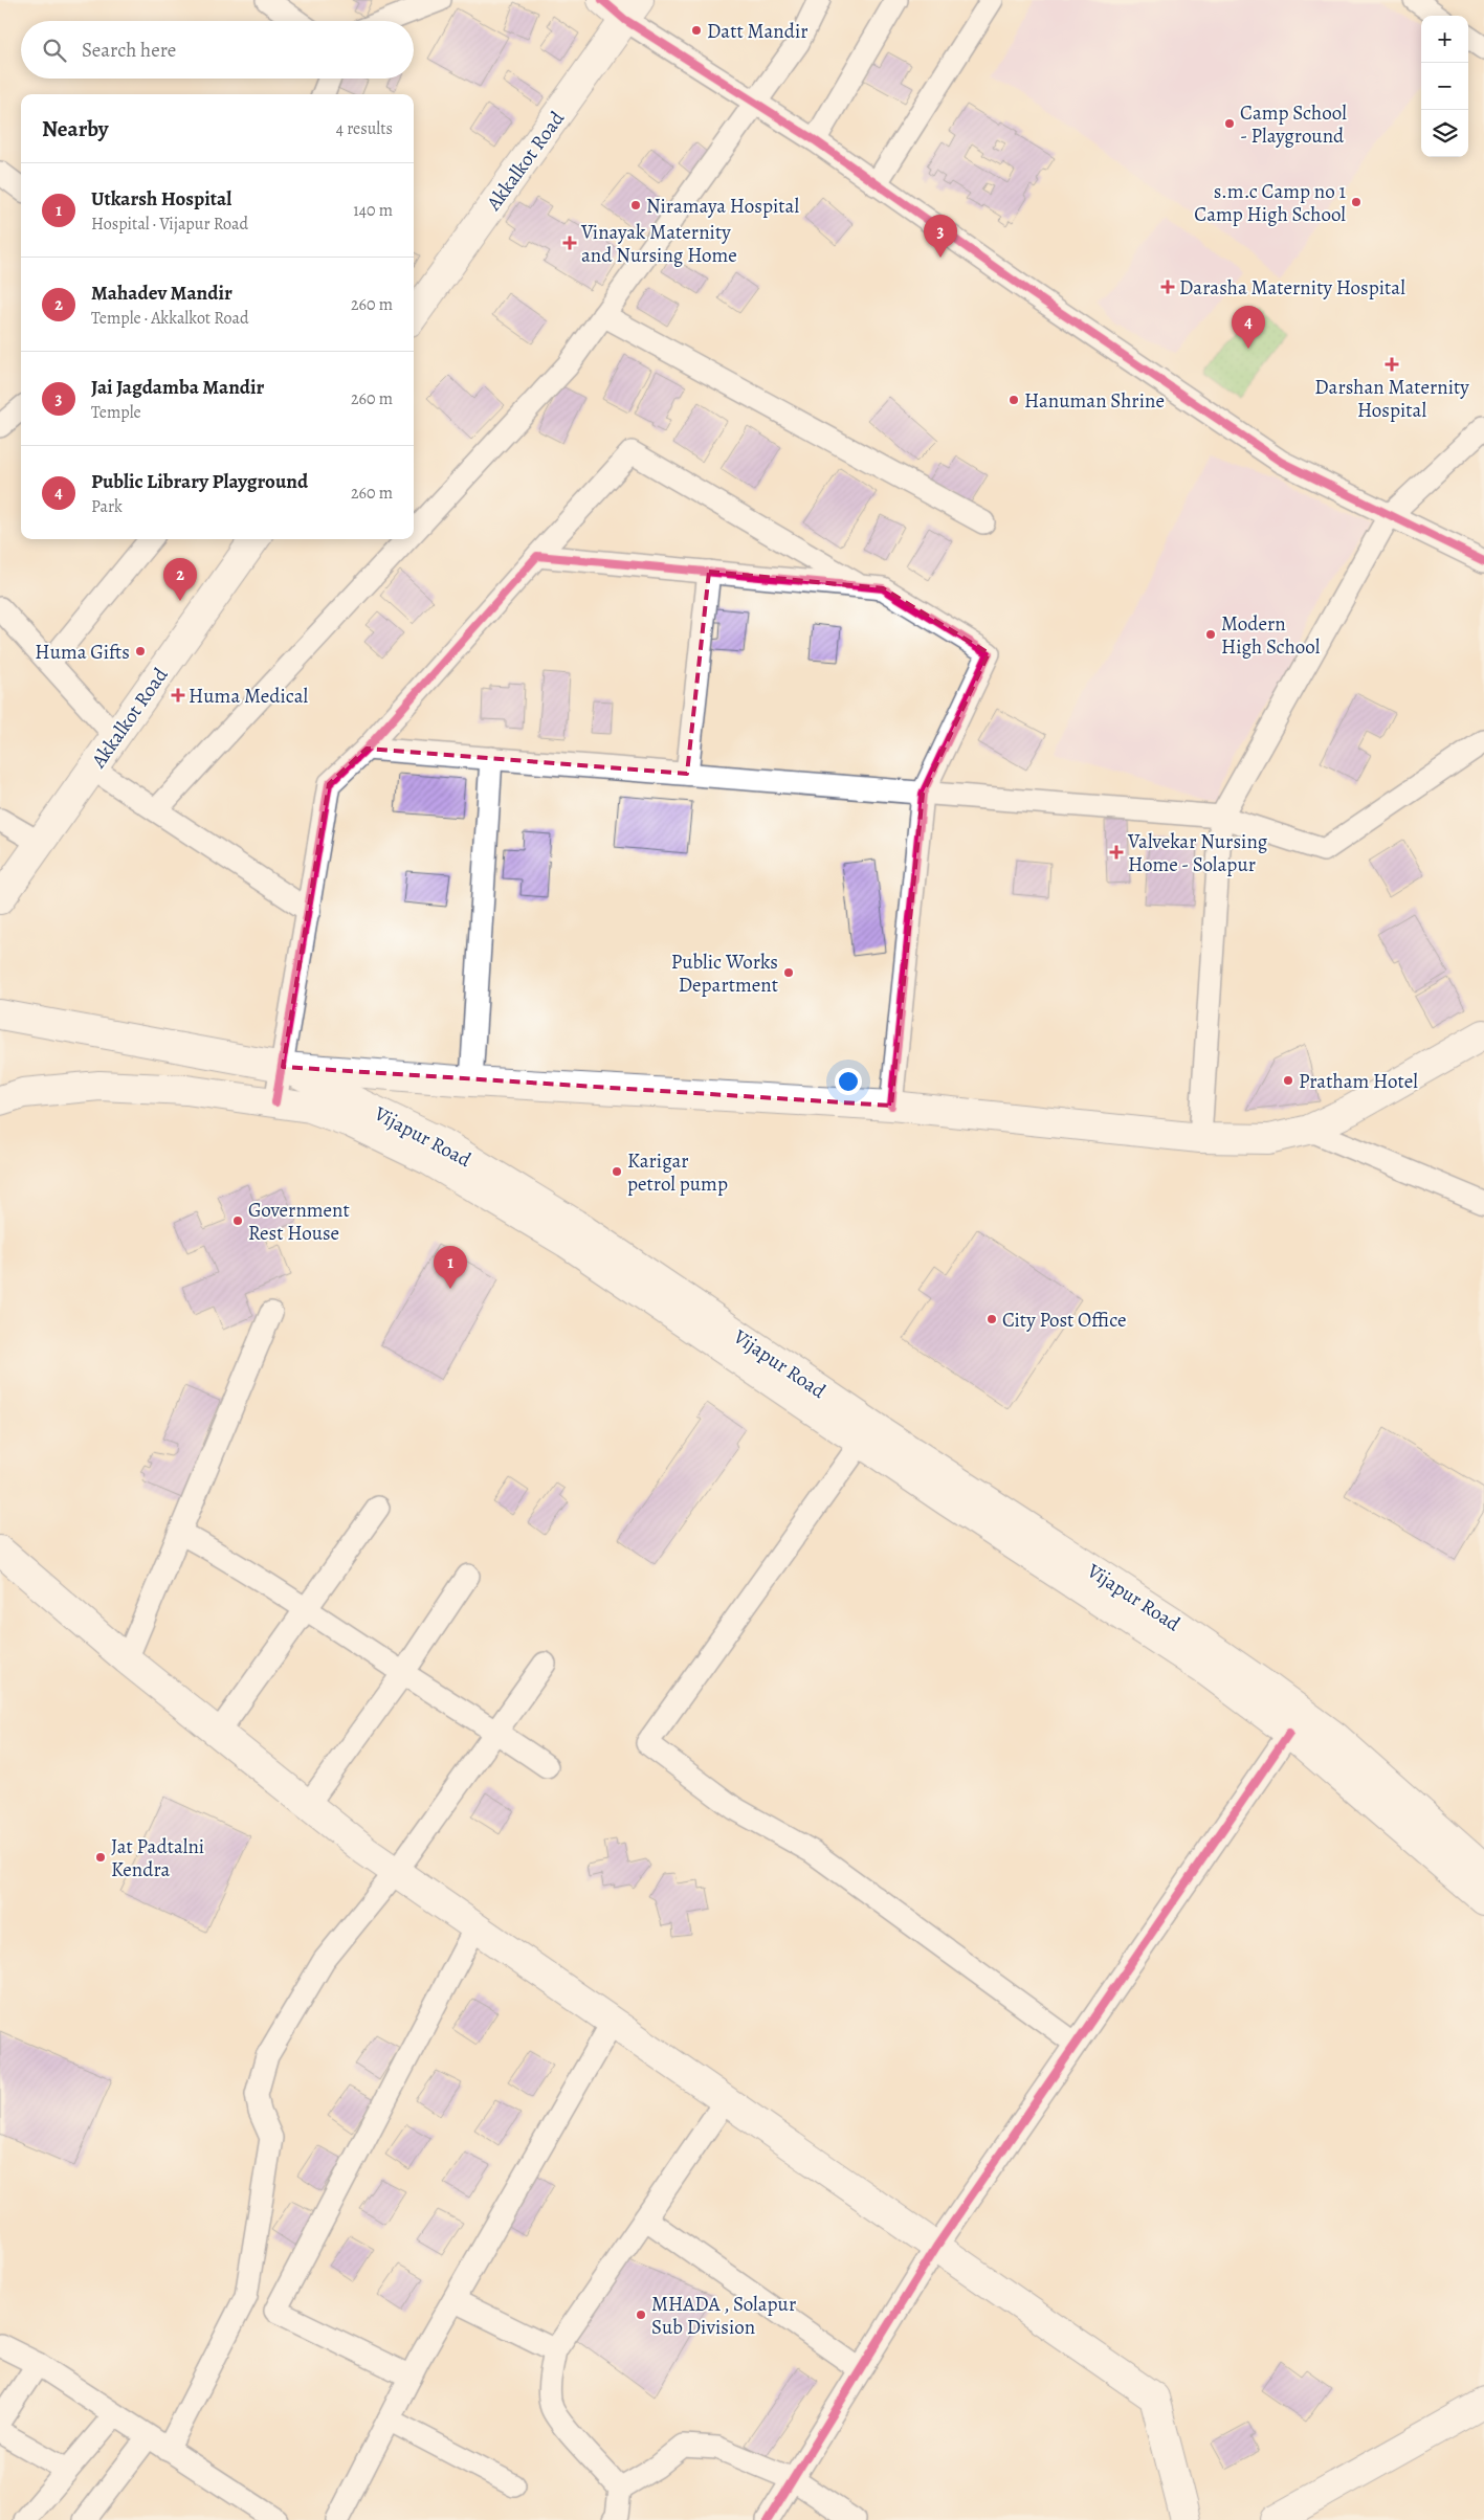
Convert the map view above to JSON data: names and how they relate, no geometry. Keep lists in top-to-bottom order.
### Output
{
  "streets": {
    "main road": ["Akkalkot Road", "Vijapur Road"]
  },
  "places": {
    "other": [
      "Datt Mandir",
      "Camp School - Playground",
      "s.m.c Camp no 1 Camp High School",
      "Niramaya Hospital",
      "Hanuman Shrine",
      "Modern High School",
      "Huma Gifts",
      "Public Works Department",
      "Pratham Hotel",
      "Karigar petrol pump",
      "Government Rest House",
      "City Post Office",
      "Jat Padtalni Kendra",
      "MHADA , Solapur Sub Division"
    ],
    "health": [
      "Vinayak Maternity and Nursing Home",
      "Darasha Maternity Hospital",
      "Darshan Maternity Hospital",
      "Huma Medical",
      "Valvekar Nursing Home - Solapur"
    ]
  },
  "page": {
    "map_buttons": ["+", "−"],
    "search": "Search here",
    "heading": ["Nearby", "4 results"],
    "list": [
      {
        "mark": "1",
        "name": "Utkarsh Hospital",
        "note": "Hospital · Vijapur Road",
        "value": "140 m"
      },
      {
        "mark": "2",
        "name": "Mahadev Mandir",
        "note": "Temple · Akkalkot Road",
        "value": "260 m"
      },
      {
        "mark": "3",
        "name": "Jai Jagdamba Mandir",
        "note": "Temple",
        "value": "260 m"
      },
      {
        "mark": "4",
        "name": "Public Library Playground",
        "note": "Park",
        "value": "260 m"
      }
    ],
    "pins": [
      "3",
      "4",
      "2",
      "1"
    ]
  }
}
